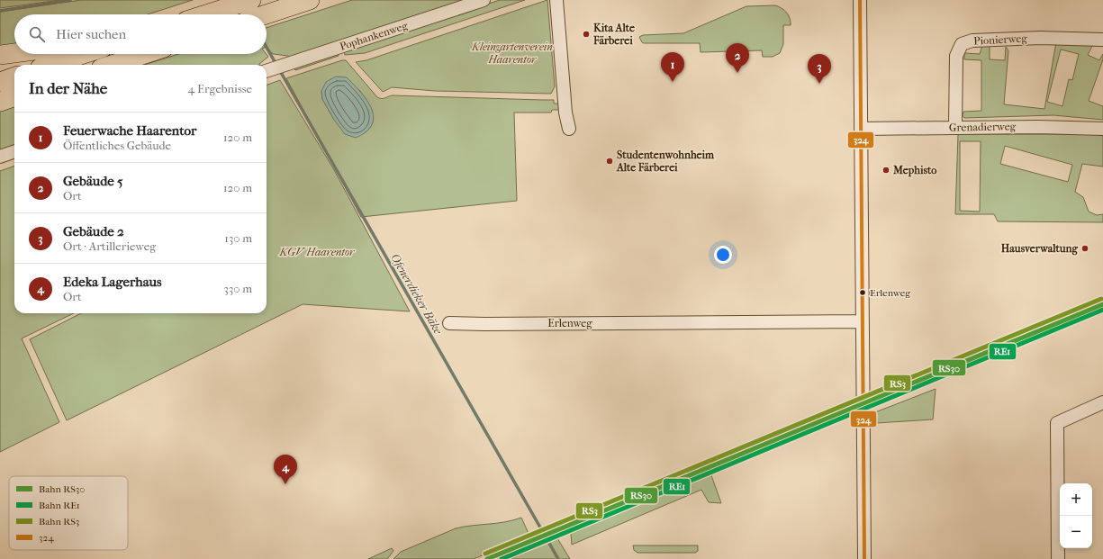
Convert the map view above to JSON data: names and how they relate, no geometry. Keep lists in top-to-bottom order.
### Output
{
  "streets": {
    "street": [
      "Pophankenweg",
      "Pionierweg",
      "Grenadierweg",
      "Erlenweg"
    ]
  },
  "crossings": [
    ["Pionierweg", "Grenadierweg"]
  ],
  "water": ["Ofenerdieker Bäke"],
  "parks": ["Kleingartenverein Haarentor", "KGV Haarentor"],
  "places": [
    "Kita Alte Färberei",
    "Studentenwohnheim Alte Färberei",
    "Mephisto",
    "Hausverwaltung",
    "Erlenweg"
  ],
  "lines": [
    "transit line 324",
    "rail line RS3",
    "rail line RS30",
    "rail line RE1"
  ],
  "legend": [
    "Bahn RS30",
    "Bahn RE1",
    "Bahn RS3",
    "324"
  ],
  "page": {
    "search": "Hier suchen",
    "pins": [
      "2",
      "1",
      "3",
      "4"
    ],
    "heading": ["In der Nähe", "4 Ergebnisse"],
    "list": [
      {
        "mark": "1",
        "name": "Feuerwache Haarentor",
        "note": "Öffentliches Gebäude",
        "value": "120 m"
      },
      {
        "mark": "2",
        "name": "Gebäude 5",
        "note": "Ort",
        "value": "120 m"
      },
      {
        "mark": "3",
        "name": "Gebäude 2",
        "note": "Ort · Artillerieweg",
        "value": "130 m"
      },
      {
        "mark": "4",
        "name": "Edeka Lagerhaus",
        "note": "Ort",
        "value": "330 m"
      }
    ],
    "map_buttons": ["+", "−"]
  }
}
